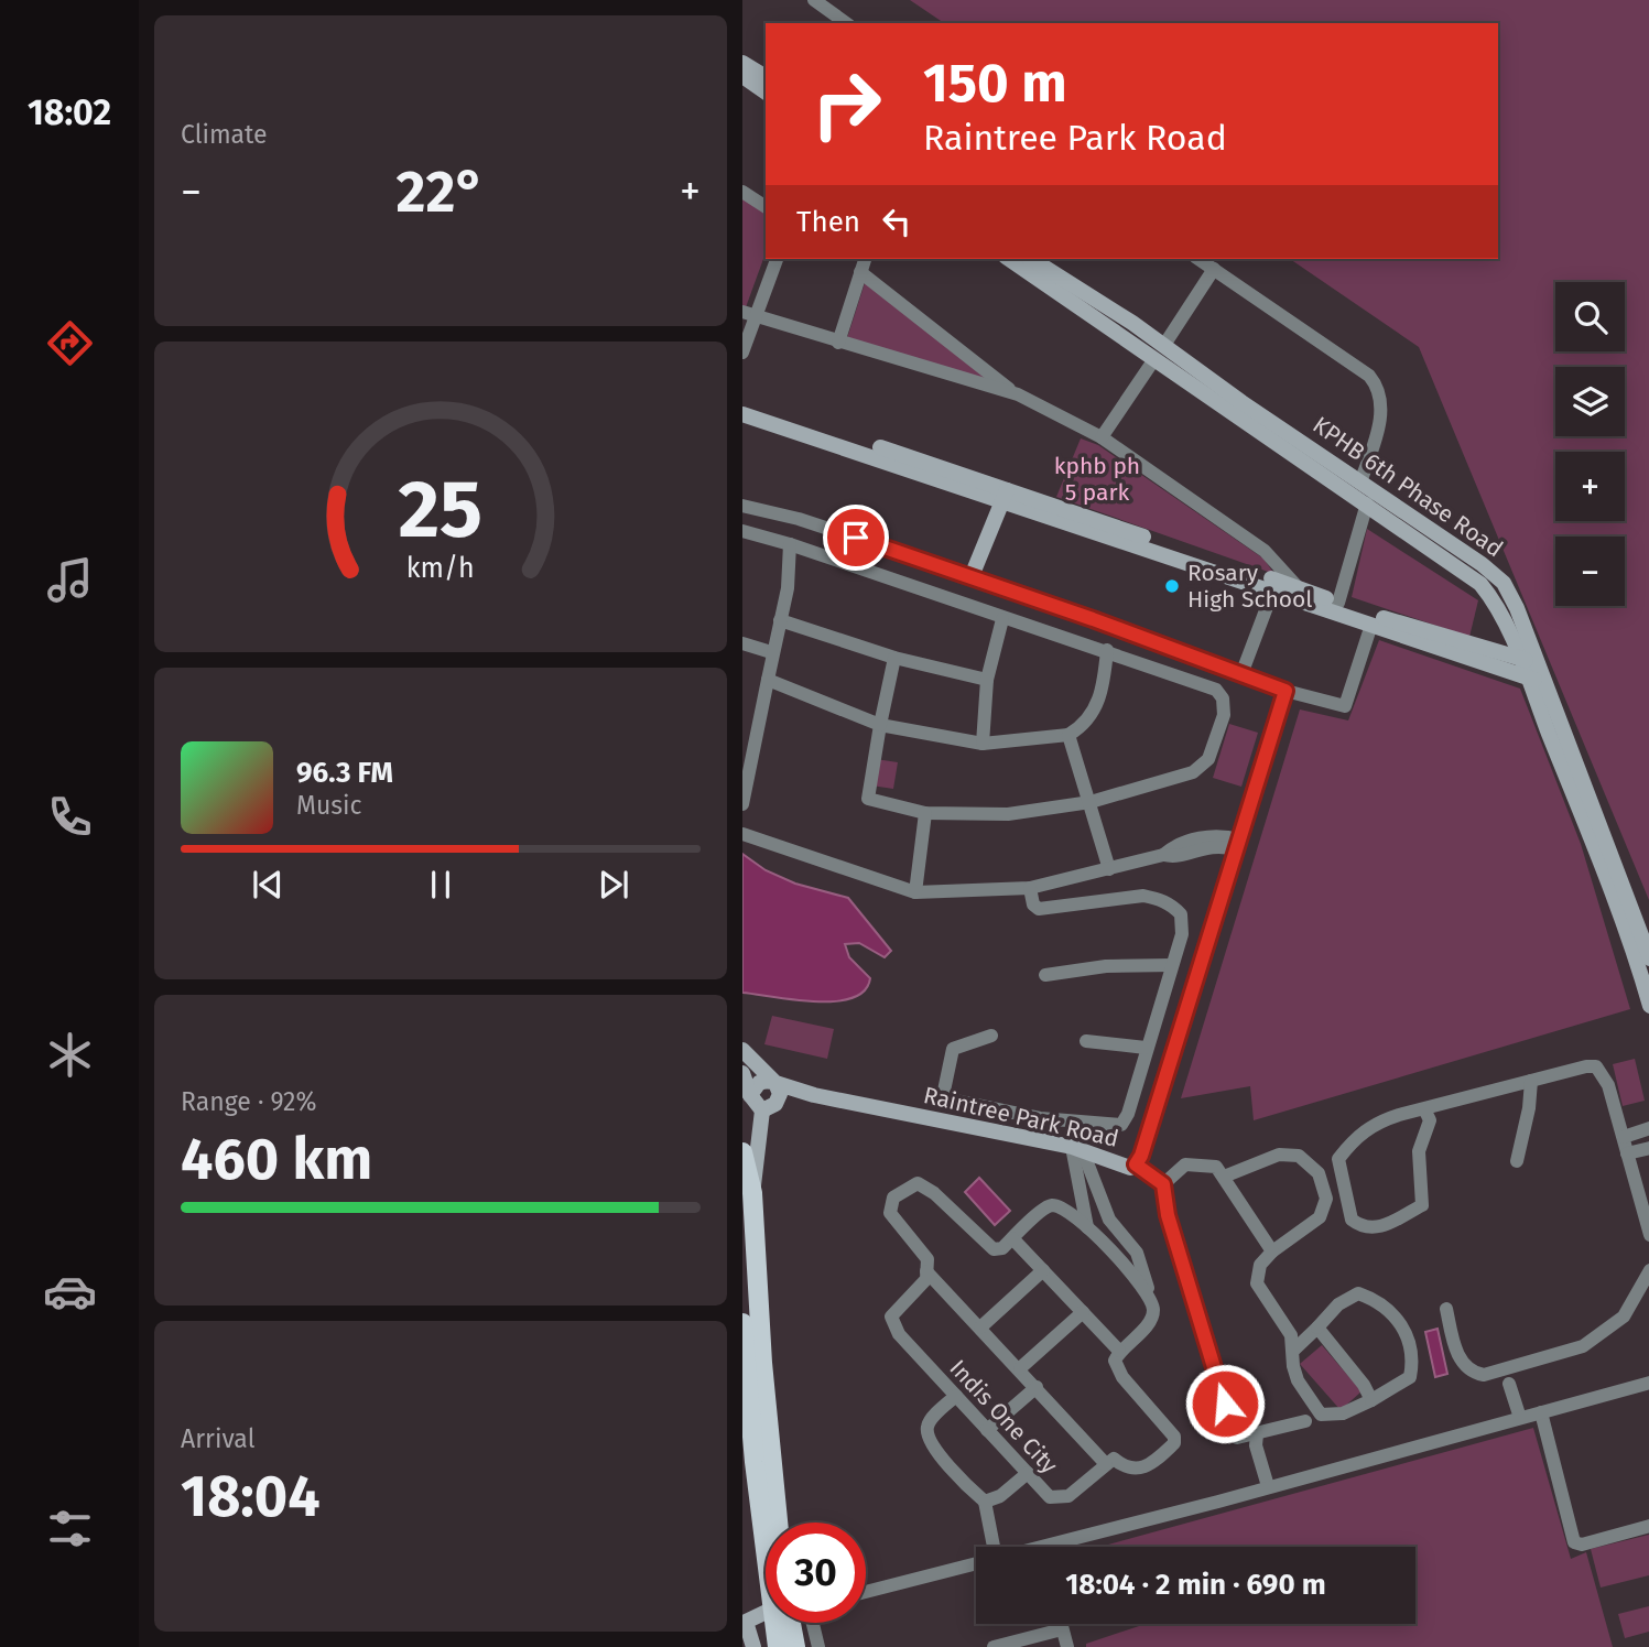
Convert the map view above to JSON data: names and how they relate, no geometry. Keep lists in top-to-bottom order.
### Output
{
  "streets": {
    "street": ["KPHB 6th Phase Road", "Raintree Park Road", "Indis One City"]
  },
  "parks": ["kphb ph 5 park"],
  "places": ["Rosary High School"],
  "page": {
    "tabs": "18:02",
    "tile": [
      "Climate",
      ["Range · 92%", "460 km"],
      ["Arrival", "18:04"]
    ],
    "turn": ["150 m", "Raintree Park Road"],
    "heat": ["−", "22°", "+"],
    "then": "Then",
    "map_buttons": ["+", "−"],
    "song": ["96.3 FM", "Music"],
    "limit": "30",
    "trip": "18:04 · 2 min · 690 m",
    "gauge": ["25", "km/h"]
  }
}
